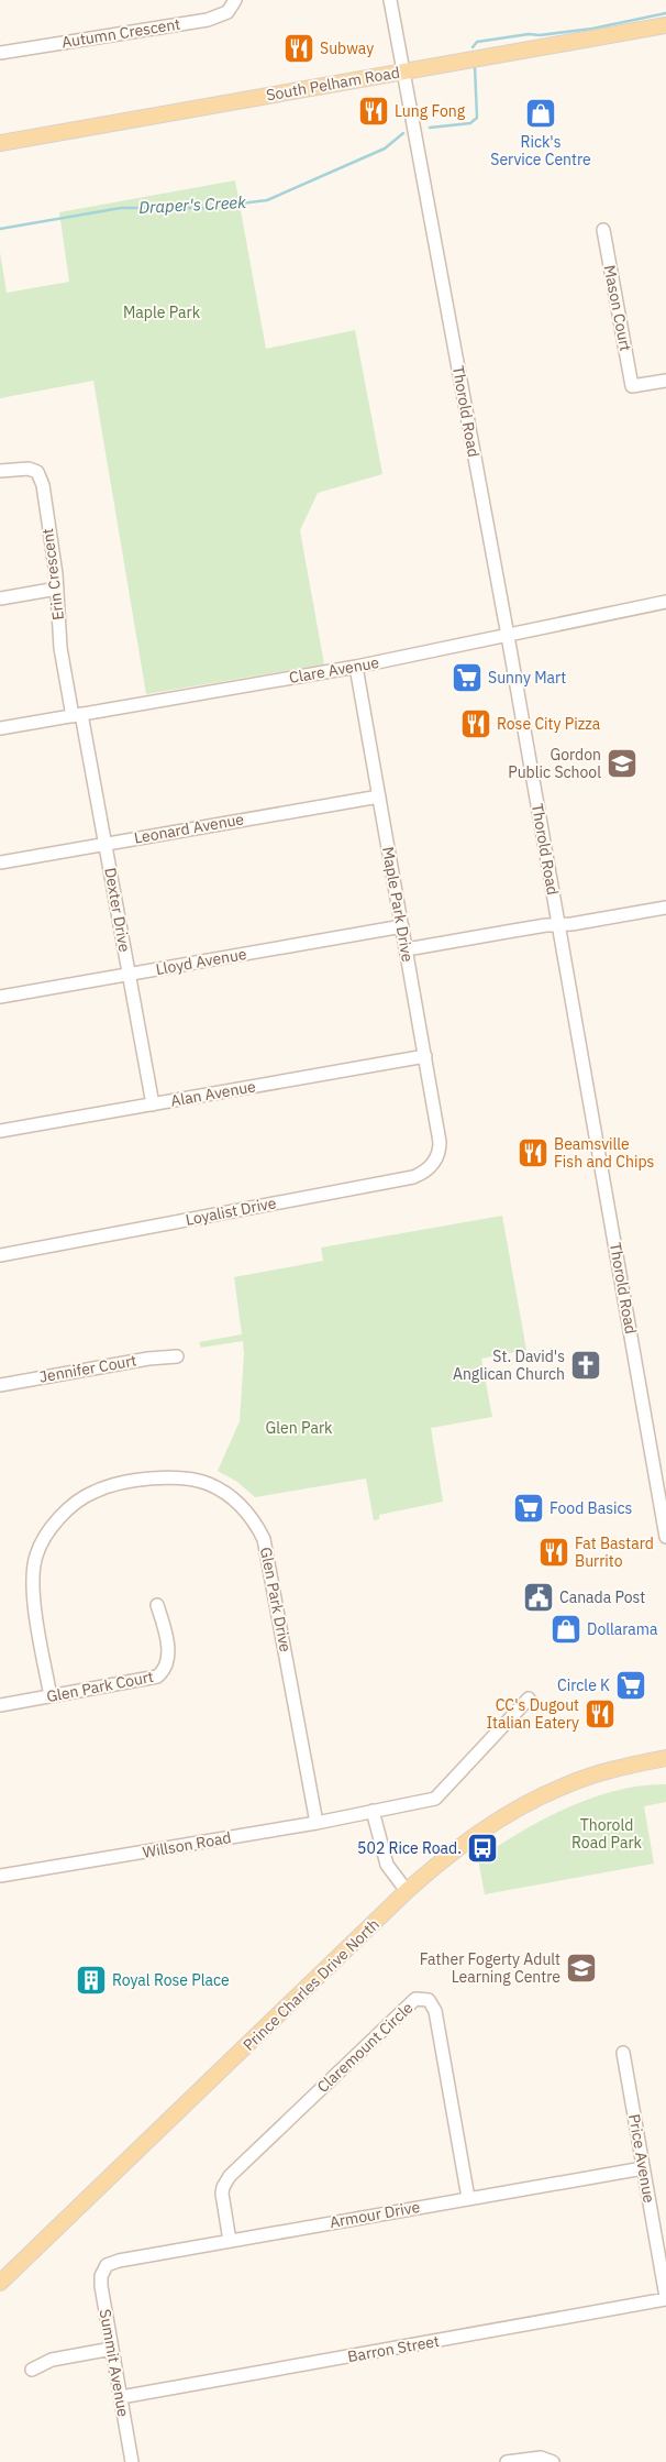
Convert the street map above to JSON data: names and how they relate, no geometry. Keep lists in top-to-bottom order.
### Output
{
  "streets": {
    "main road": ["South Pelham Road", "Prince Charles Drive North"],
    "street": [
      "Autumn Crescent",
      "Mason Court",
      "Thorold Road",
      "Erin Crescent",
      "Clare Avenue",
      "Leonard Avenue",
      "Maple Park Drive",
      "Dexter Drive",
      "Lloyd Avenue",
      "Alan Avenue",
      "Loyalist Drive",
      "Jennifer Court",
      "Glen Park Drive",
      "Glen Park Court",
      "Willson Road",
      "Claremount Circle",
      "Price Avenue",
      "Armour Drive",
      "Barron Street",
      "Summit Avenue"
    ]
  },
  "crossings": [
    ["South Pelham Road", "Thorold Road"],
    ["Thorold Road", "Clare Avenue"],
    ["Erin Crescent", "Clare Avenue"],
    ["Erin Crescent", "Dexter Drive"],
    ["Clare Avenue", "Maple Park Drive"],
    ["Clare Avenue", "Dexter Drive"],
    ["Leonard Avenue", "Maple Park Drive"],
    ["Leonard Avenue", "Dexter Drive"],
    ["Maple Park Drive", "Lloyd Avenue"],
    ["Maple Park Drive", "Alan Avenue"],
    ["Maple Park Drive", "Loyalist Drive"],
    ["Dexter Drive", "Lloyd Avenue"],
    ["Dexter Drive", "Alan Avenue"],
    ["Glen Park Drive", "Glen Park Court"],
    ["Glen Park Drive", "Willson Road"],
    ["Claremount Circle", "Armour Drive"],
    ["Price Avenue", "Armour Drive"],
    ["Price Avenue", "Barron Street"],
    ["Armour Drive", "Summit Avenue"],
    ["Barron Street", "Summit Avenue"]
  ],
  "water": ["Draper's Creek"],
  "parks": ["Maple Park", "Glen Park", "Thorold Road Park"],
  "places": {
    "restaurant": [
      "Subway",
      "Lung Fong",
      "Rose City Pizza",
      "Beamsville Fish and Chips",
      "Fat Bastard Burrito",
      "CC's Dugout Italian Eatery"
    ],
    "shop": ["Rick's Service Centre", "Dollarama"],
    "supermarket": ["Sunny Mart", "Food Basics", "Circle K"],
    "school or university": ["Gordon Public School", "Father Fogerty Adult Learning Centre"],
    "church": ["St. David's Anglican Church"],
    "public building": ["Canada Post"],
    "bus stop": ["502 Rice Road."],
    "building": ["Royal Rose Place"]
  }
}
